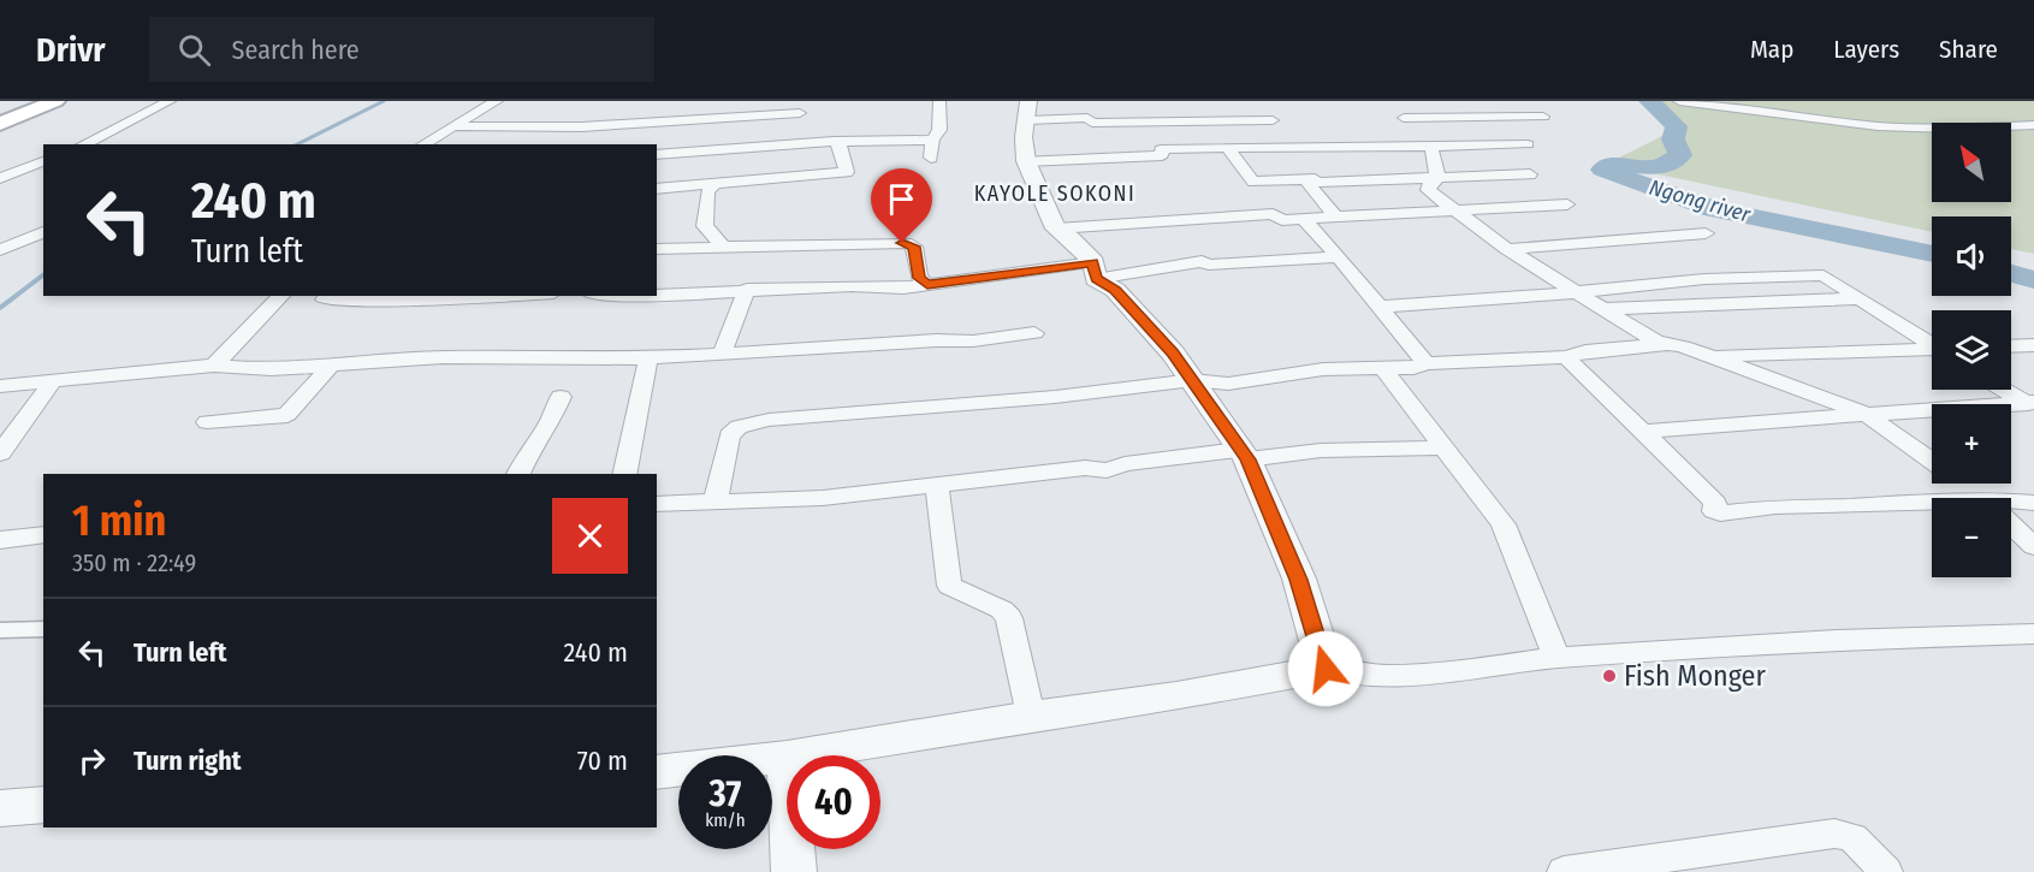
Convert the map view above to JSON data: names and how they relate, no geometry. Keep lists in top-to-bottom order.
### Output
{
  "districts": ["KAYOLE SOKONI"],
  "water": ["Ngong river"],
  "places": ["Fish Monger"],
  "north": "top left",
  "page": {
    "header": "Drivr",
    "search": "Search here",
    "nav": ["Map", "Layers", "Share"],
    "map_buttons": ["+", "−"],
    "turn": ["240 m", "Turn left"],
    "heading": ["1 min", "350 m · 22:49"],
    "list": [
      {
        "name": "Turn left",
        "value": "240 m"
      },
      {
        "name": "Turn right",
        "value": "70 m"
      }
    ],
    "speed": "37 km/h",
    "limit": "40"
  }
}
